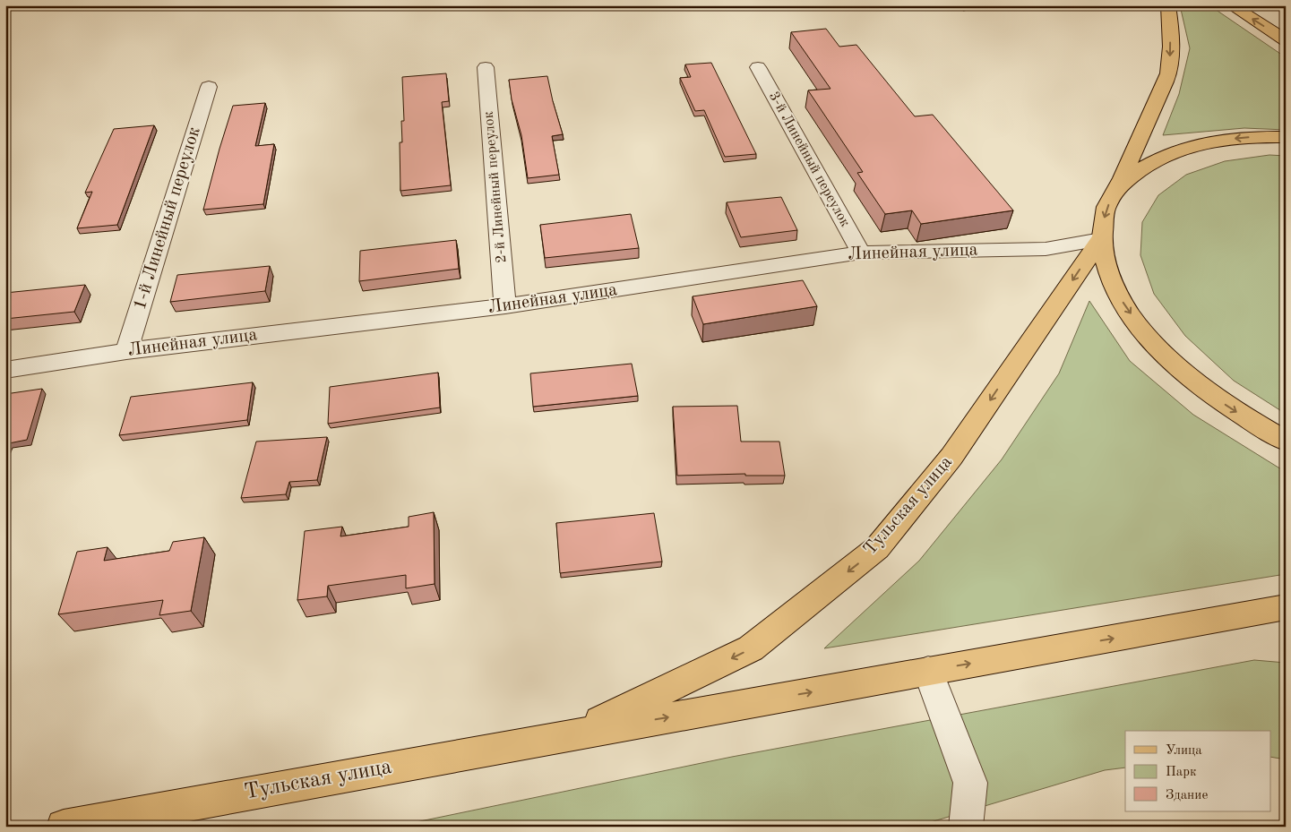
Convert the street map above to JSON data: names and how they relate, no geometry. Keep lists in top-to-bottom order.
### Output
{
  "streets": {
    "main road": ["Тульская улица"],
    "street": [
      "3-й Линейный переулок",
      "2-й Линейный переулок",
      "1-й Линейный переулок",
      "Линейная улица"
    ]
  },
  "crossings": [
    ["3-й Линейный переулок", "Линейная улица"],
    ["2-й Линейный переулок", "Линейная улица"],
    ["1-й Линейный переулок", "Линейная улица"],
    ["Линейная улица", "Тульская улица"]
  ],
  "legend": ["Улица", "Парк", "Здание"]
}
